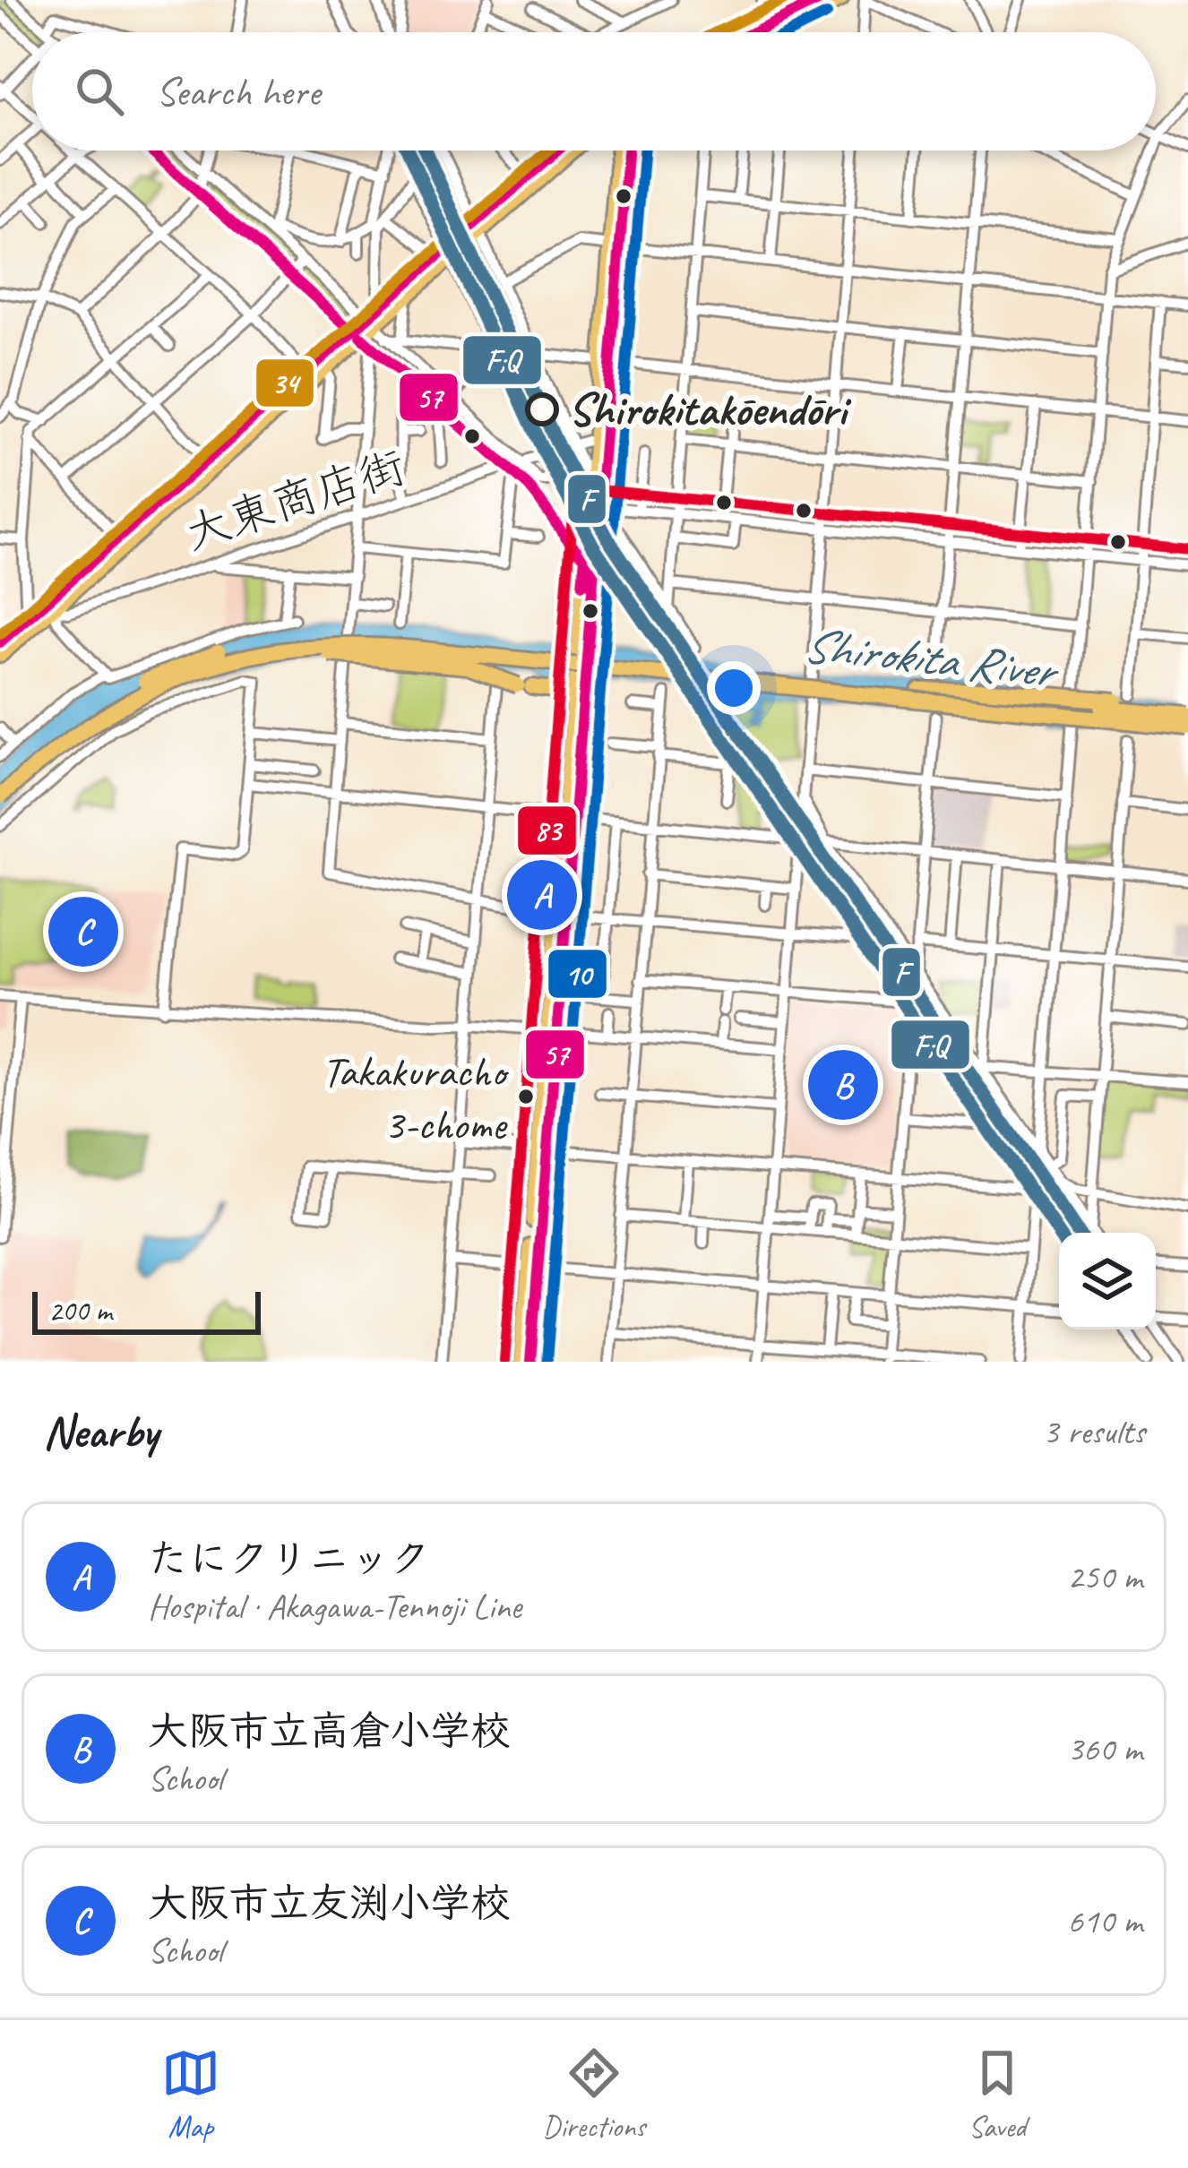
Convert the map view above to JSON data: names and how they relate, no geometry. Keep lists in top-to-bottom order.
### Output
{
  "streets": {
    "street": ["大東商店街"]
  },
  "water": ["Shirokita River"],
  "places": ["Shirokitakōendōri", "Takakuracho 3-chome"],
  "lines": [
    "transit line 57",
    "transit line 34",
    "transit line 10",
    "transit line F",
    "transit line F;Q",
    "transit line 83"
  ],
  "scale_bar": "200 m",
  "page": {
    "search": "Search here",
    "pins": ["A", "C", "B"],
    "scale": "200 m",
    "heading": ["Nearby", "3 results"],
    "list": [
      {
        "mark": "A",
        "name": "たにクリニック",
        "note": "Hospital · Akagawa-Tennoji Line",
        "value": "250 m"
      },
      {
        "mark": "B",
        "name": "大阪市立高倉小学校",
        "note": "School",
        "value": "360 m"
      },
      {
        "mark": "C",
        "name": "大阪市立友渕小学校",
        "note": "School",
        "value": "610 m"
      }
    ],
    "nav": ["Map", "Directions", "Saved"]
  }
}
